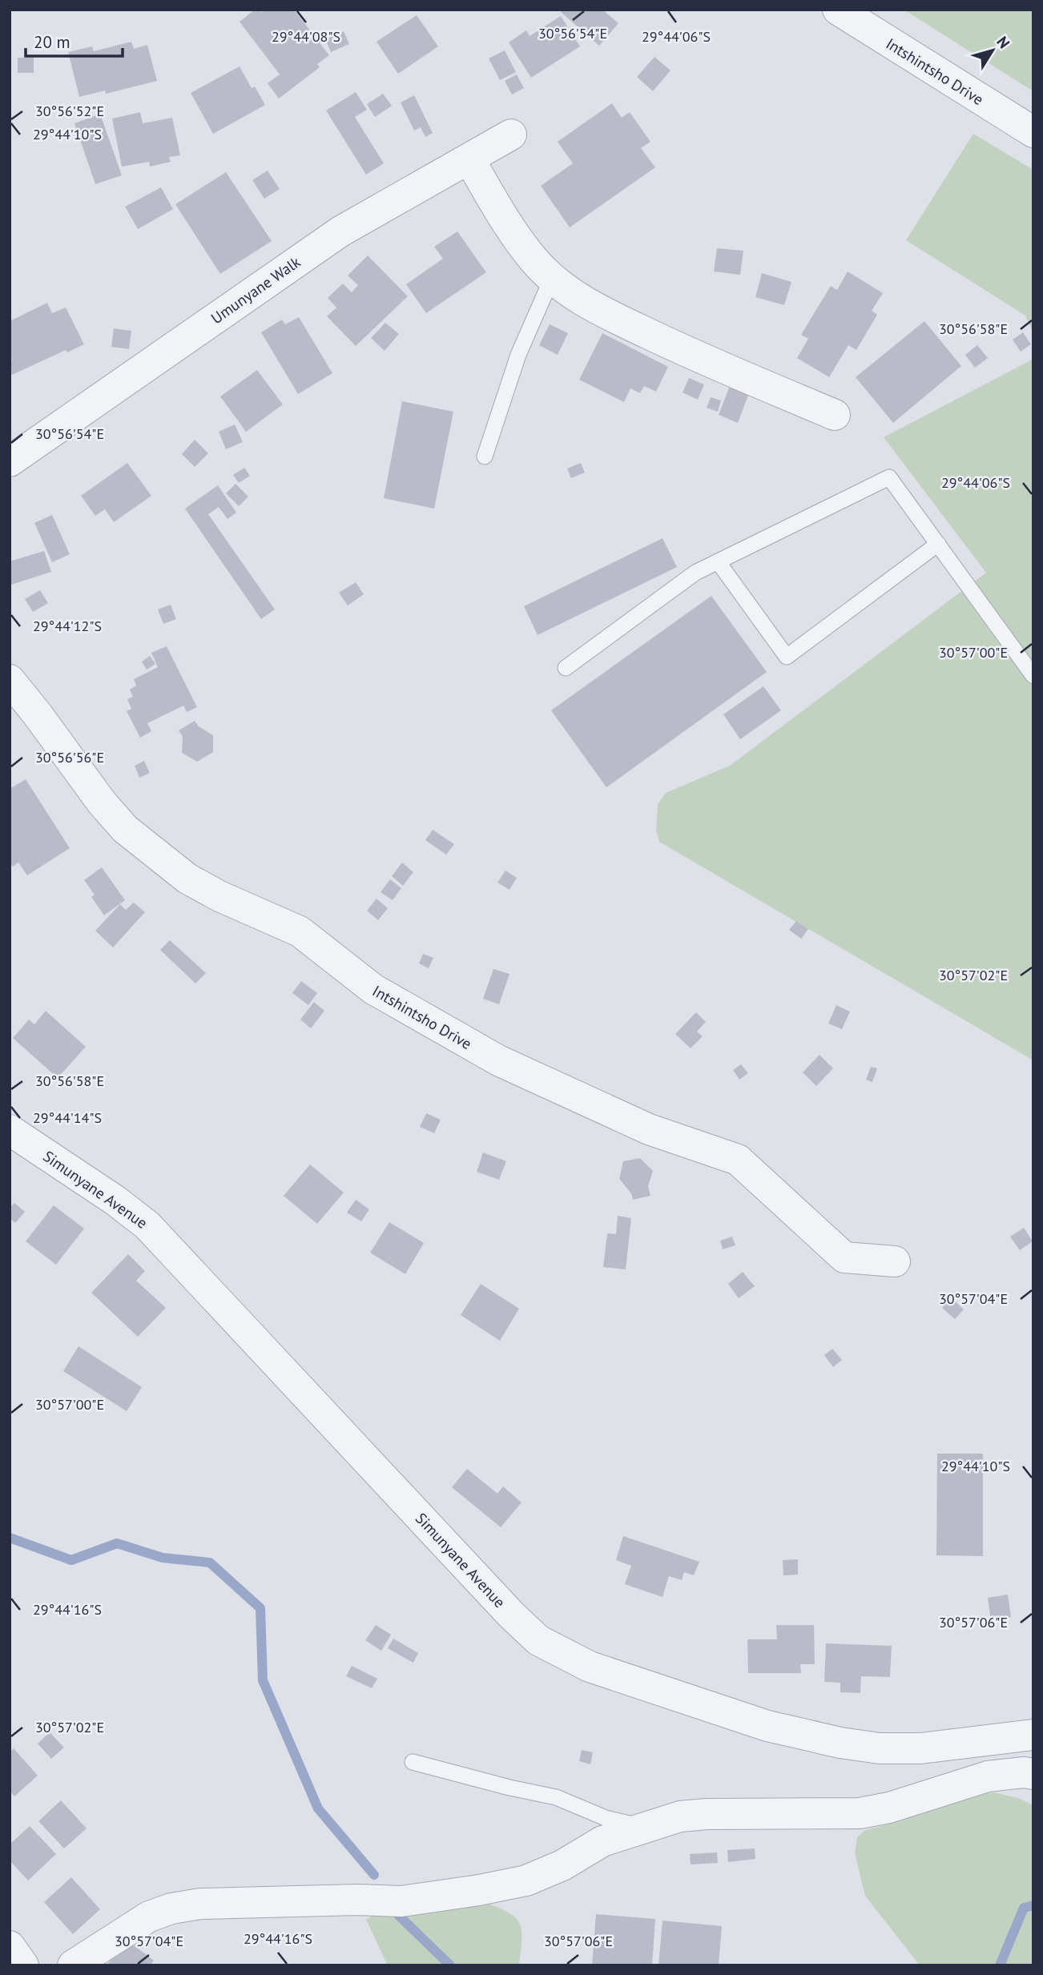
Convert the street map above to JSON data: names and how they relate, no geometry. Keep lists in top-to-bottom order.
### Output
{
  "streets": {
    "street": ["Intshintsho Drive", "Umunyane Walk", "Simunyane Avenue"]
  },
  "scale_bar": "20 m",
  "north": "top right",
  "coordinates": [
    "30°56'54\"E",
    "29°44'08\"S",
    "29°44'06\"S",
    "30°56'52\"E",
    "29°44'10\"S",
    "30°56'58\"E",
    "29°44'12\"S",
    "30°57'00\"E",
    "30°56'56\"E",
    "30°57'02\"E",
    "29°44'14\"S",
    "30°57'04\"E",
    "29°44'16\"S",
    "30°57'06\"E"
  ]
}
